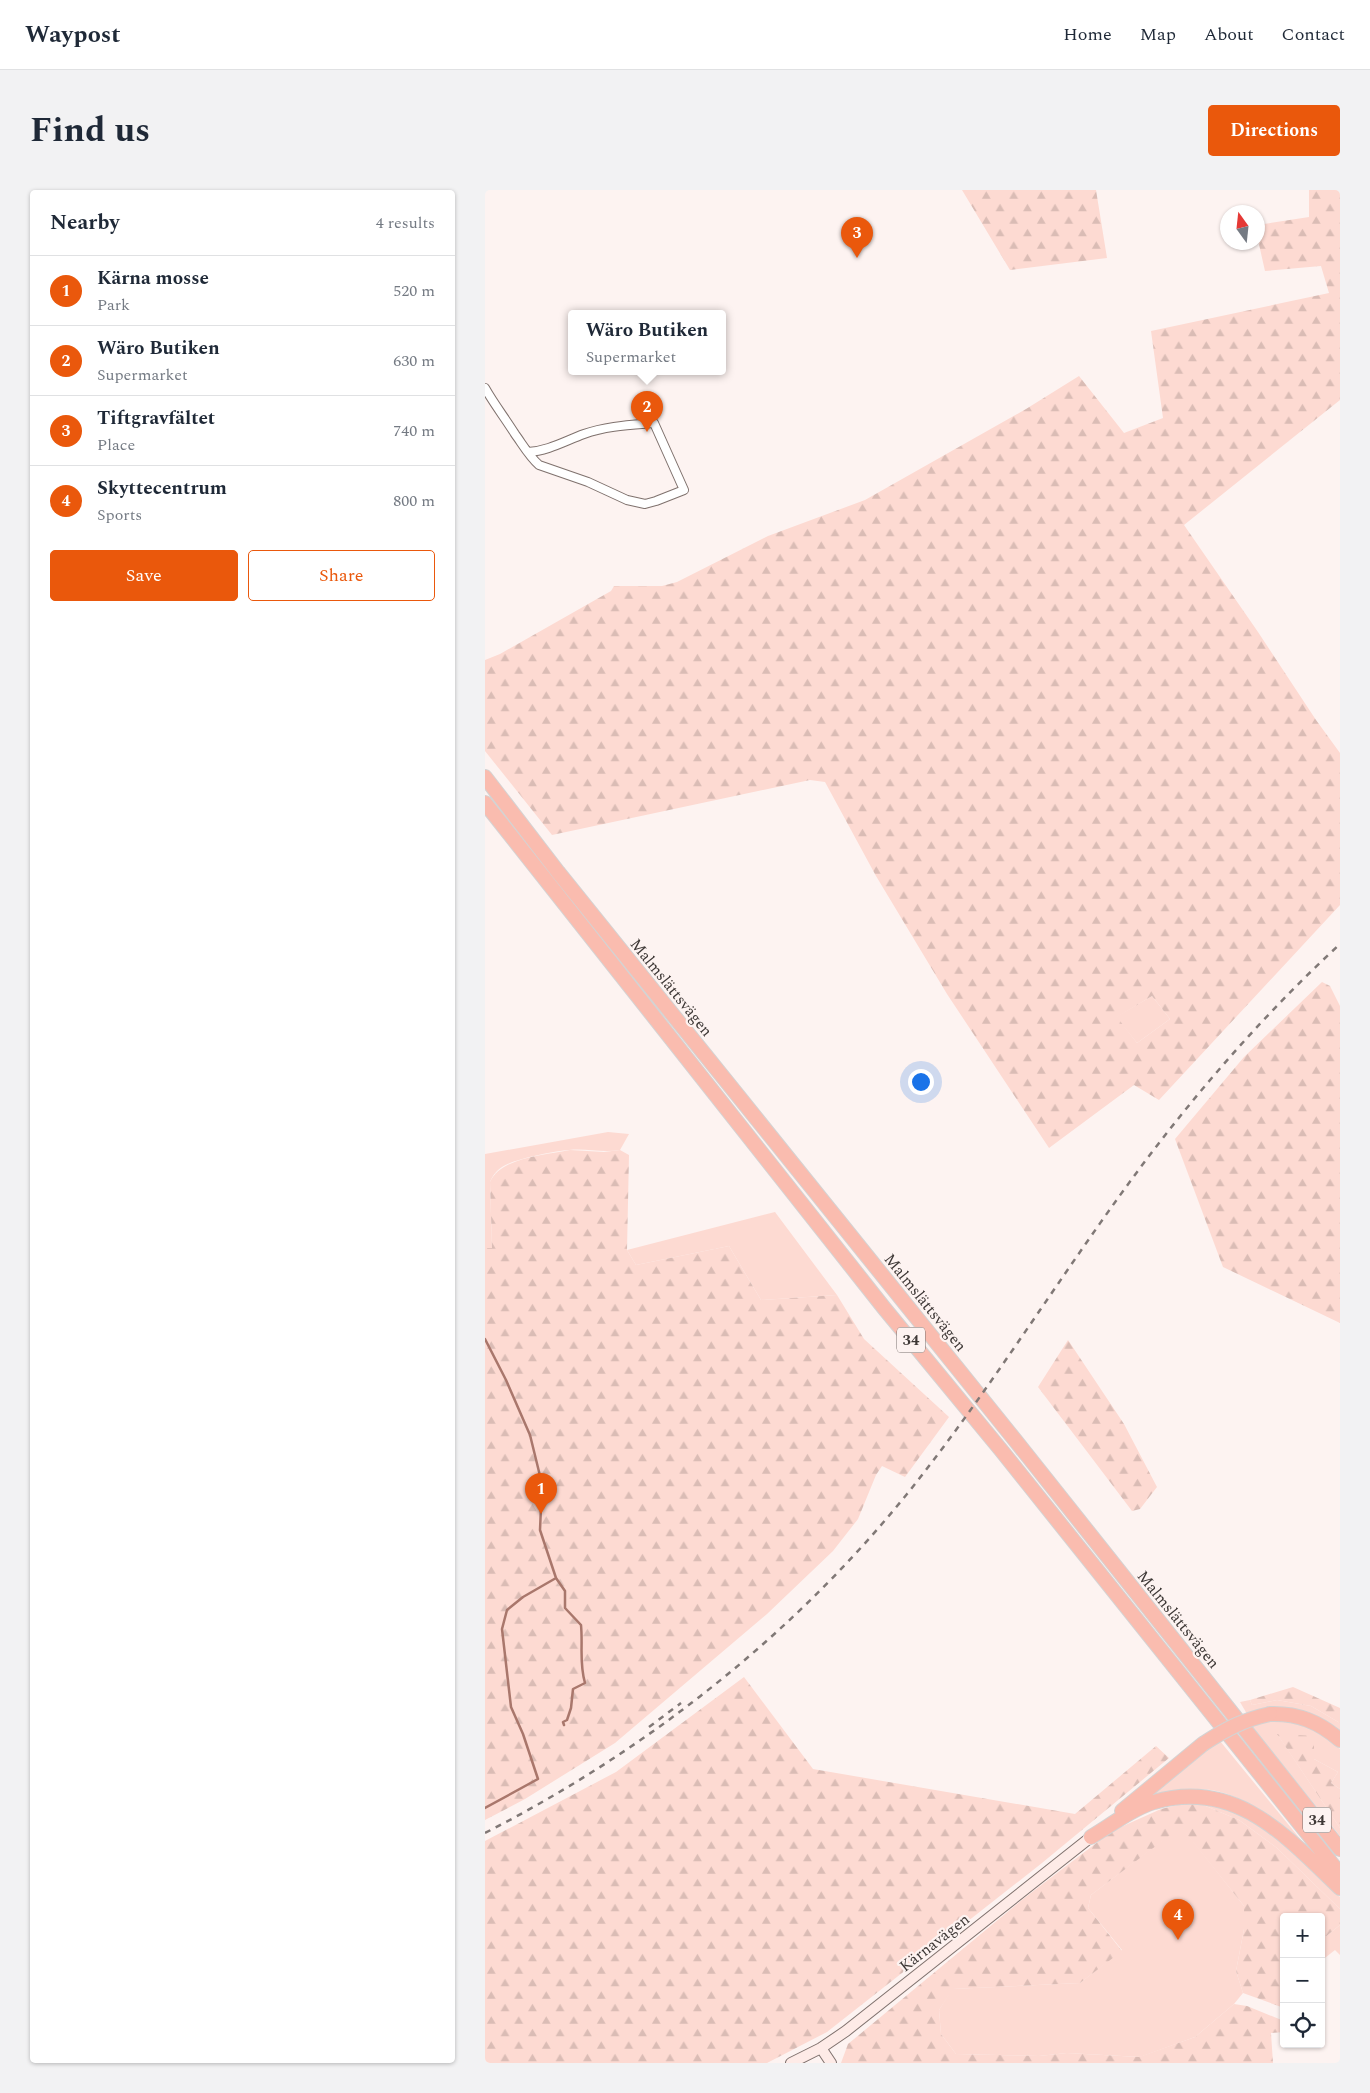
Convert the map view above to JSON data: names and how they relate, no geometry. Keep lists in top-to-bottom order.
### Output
{
  "streets": {
    "highway": ["Malmslättsvägen", "34"],
    "street": ["Kärnavägen"]
  },
  "north": "top",
  "page": {
    "header": "Waypost",
    "nav": [
      "Home",
      "Map",
      "About",
      "Contact"
    ],
    "title": "Find us",
    "buttons": [
      "Directions",
      ["Save", "Share"]
    ],
    "heading": ["Nearby", "4 results"],
    "pins": [
      "3",
      "2",
      "1",
      "4"
    ],
    "list": [
      {
        "mark": "1",
        "name": "Kärna mosse",
        "note": "Park",
        "value": "520 m"
      },
      {
        "mark": "2",
        "name": "Wäro Butiken",
        "note": "Supermarket",
        "value": "630 m"
      },
      {
        "mark": "3",
        "name": "Tiftgravfältet",
        "note": "Place",
        "value": "740 m"
      },
      {
        "mark": "4",
        "name": "Skyttecentrum",
        "note": "Sports",
        "value": "800 m"
      }
    ],
    "popup": ["Wäro Butiken", "Supermarket"],
    "map_buttons": ["+", "−"]
  }
}
